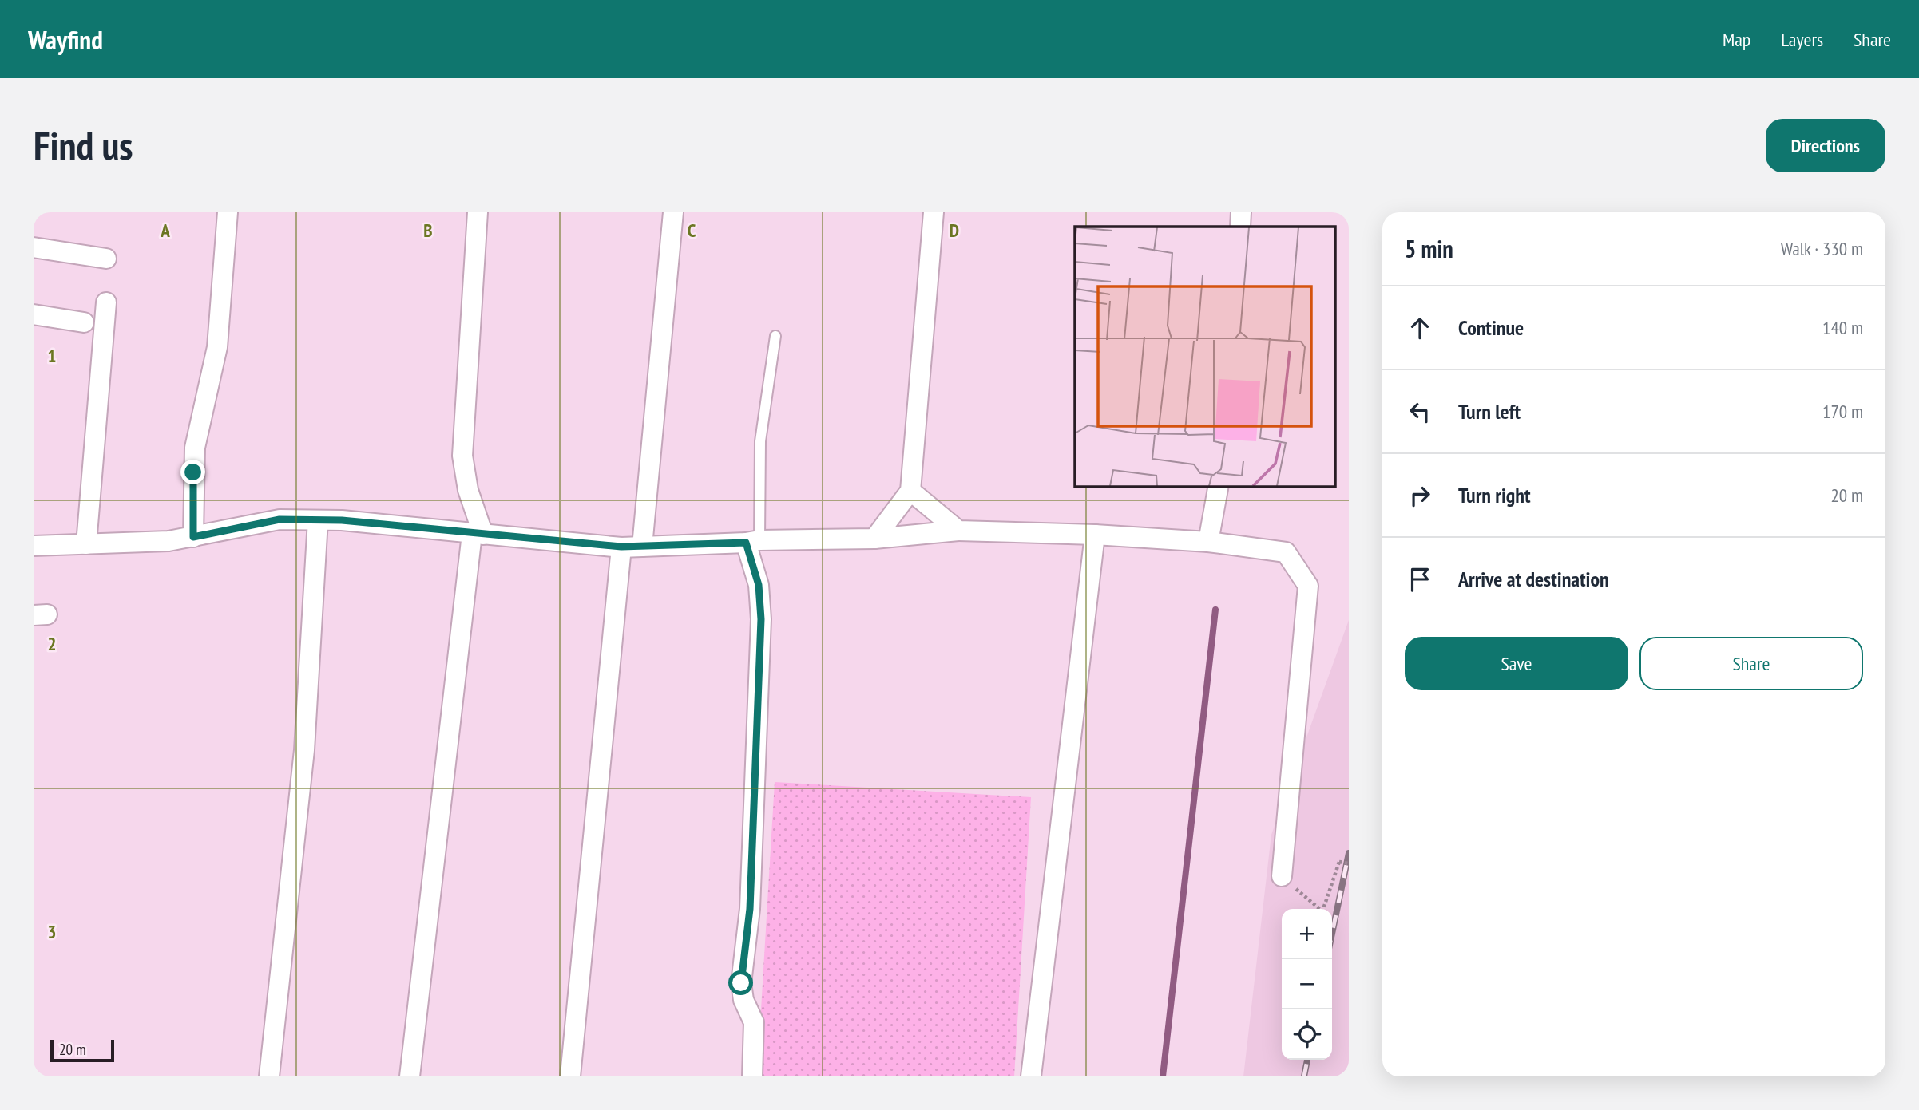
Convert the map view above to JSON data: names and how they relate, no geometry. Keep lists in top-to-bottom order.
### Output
{
  "scale_bar": "20 m",
  "page": {
    "header": "Wayfind",
    "nav": ["Map", "Layers", "Share"],
    "buttons": [
      "Directions",
      ["Save", "Share"]
    ],
    "title": "Find us",
    "heading": ["5 min", "Walk · 330 m"],
    "list": [
      ["Continue", "140 m"],
      ["Turn left", "170 m"],
      ["Turn right", "20 m"],
      "Arrive at destination"
    ],
    "map_buttons": ["+", "−"],
    "scale": "20 m"
  },
  "grid": {
    "columns": [
      "A",
      "B",
      "C",
      "D"
    ],
    "rows": ["1", "2", "3"]
  }
}
